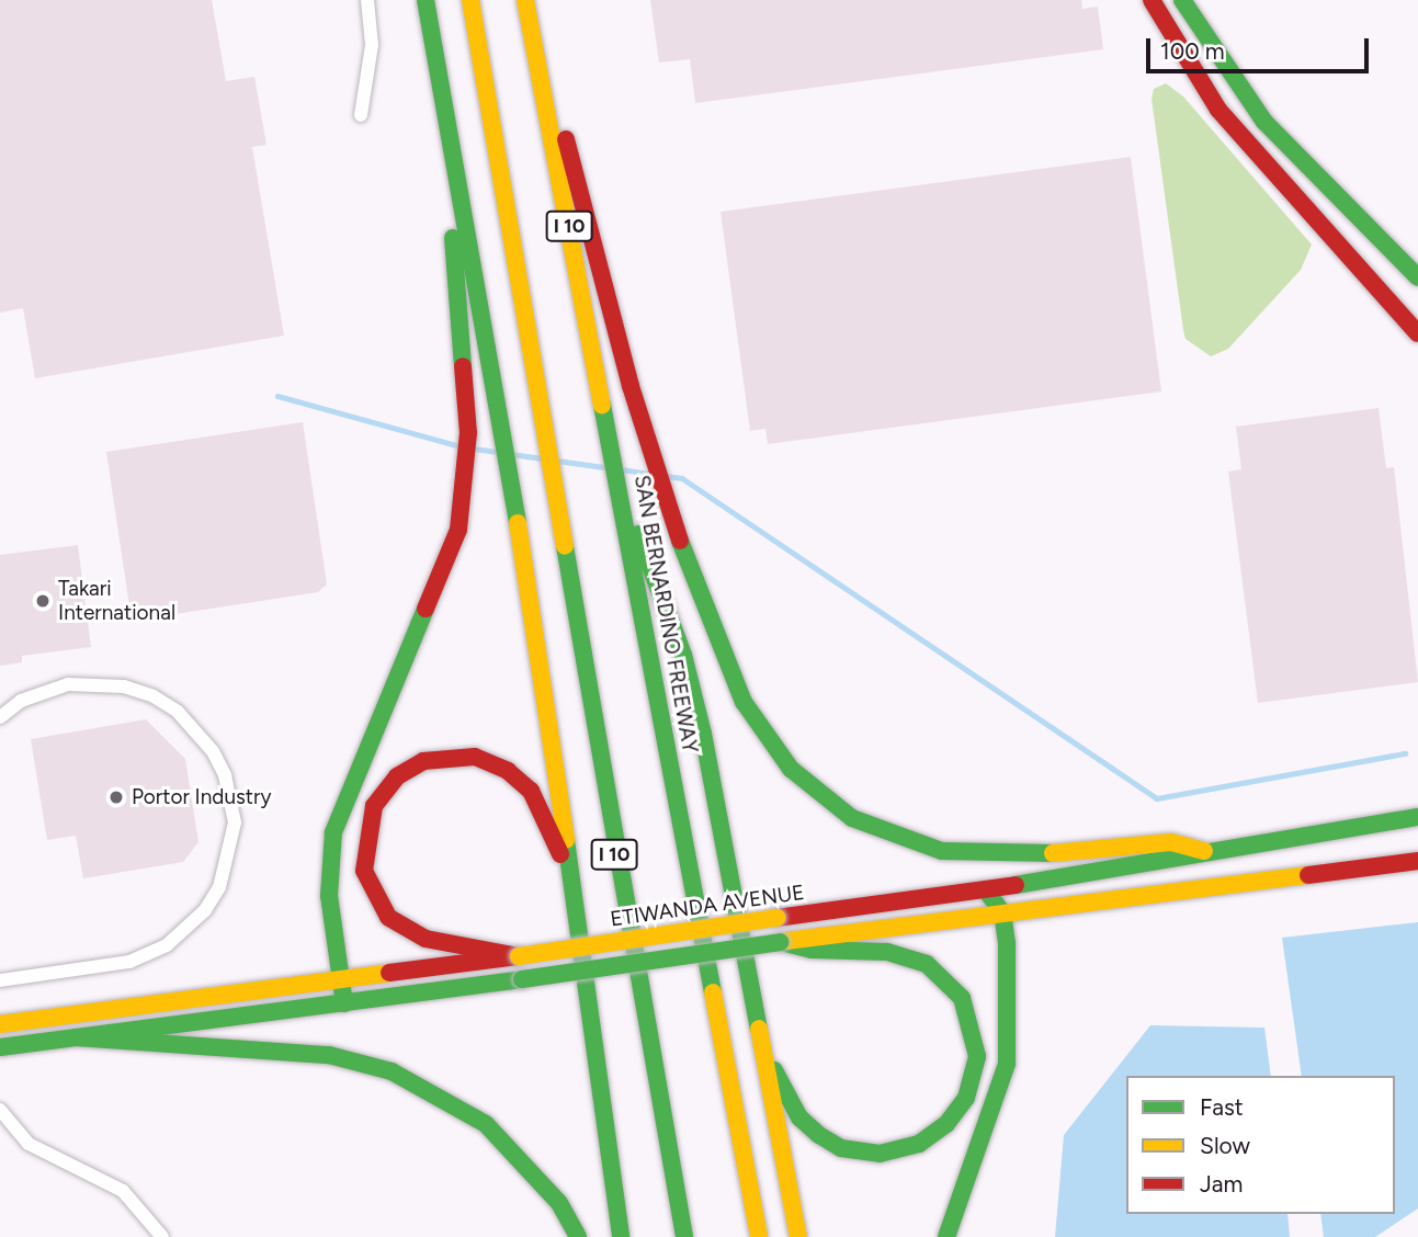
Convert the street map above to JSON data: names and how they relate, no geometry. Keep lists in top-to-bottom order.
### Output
{
  "streets": {
    "main road": ["I 10", "SAN BERNARDINO FREEWAY", "ETIWANDA AVENUE"]
  },
  "places": ["Takari International", "Portor Industry"],
  "legend": ["Fast", "Slow", "Jam"],
  "scale_bar": "100 m"
}
